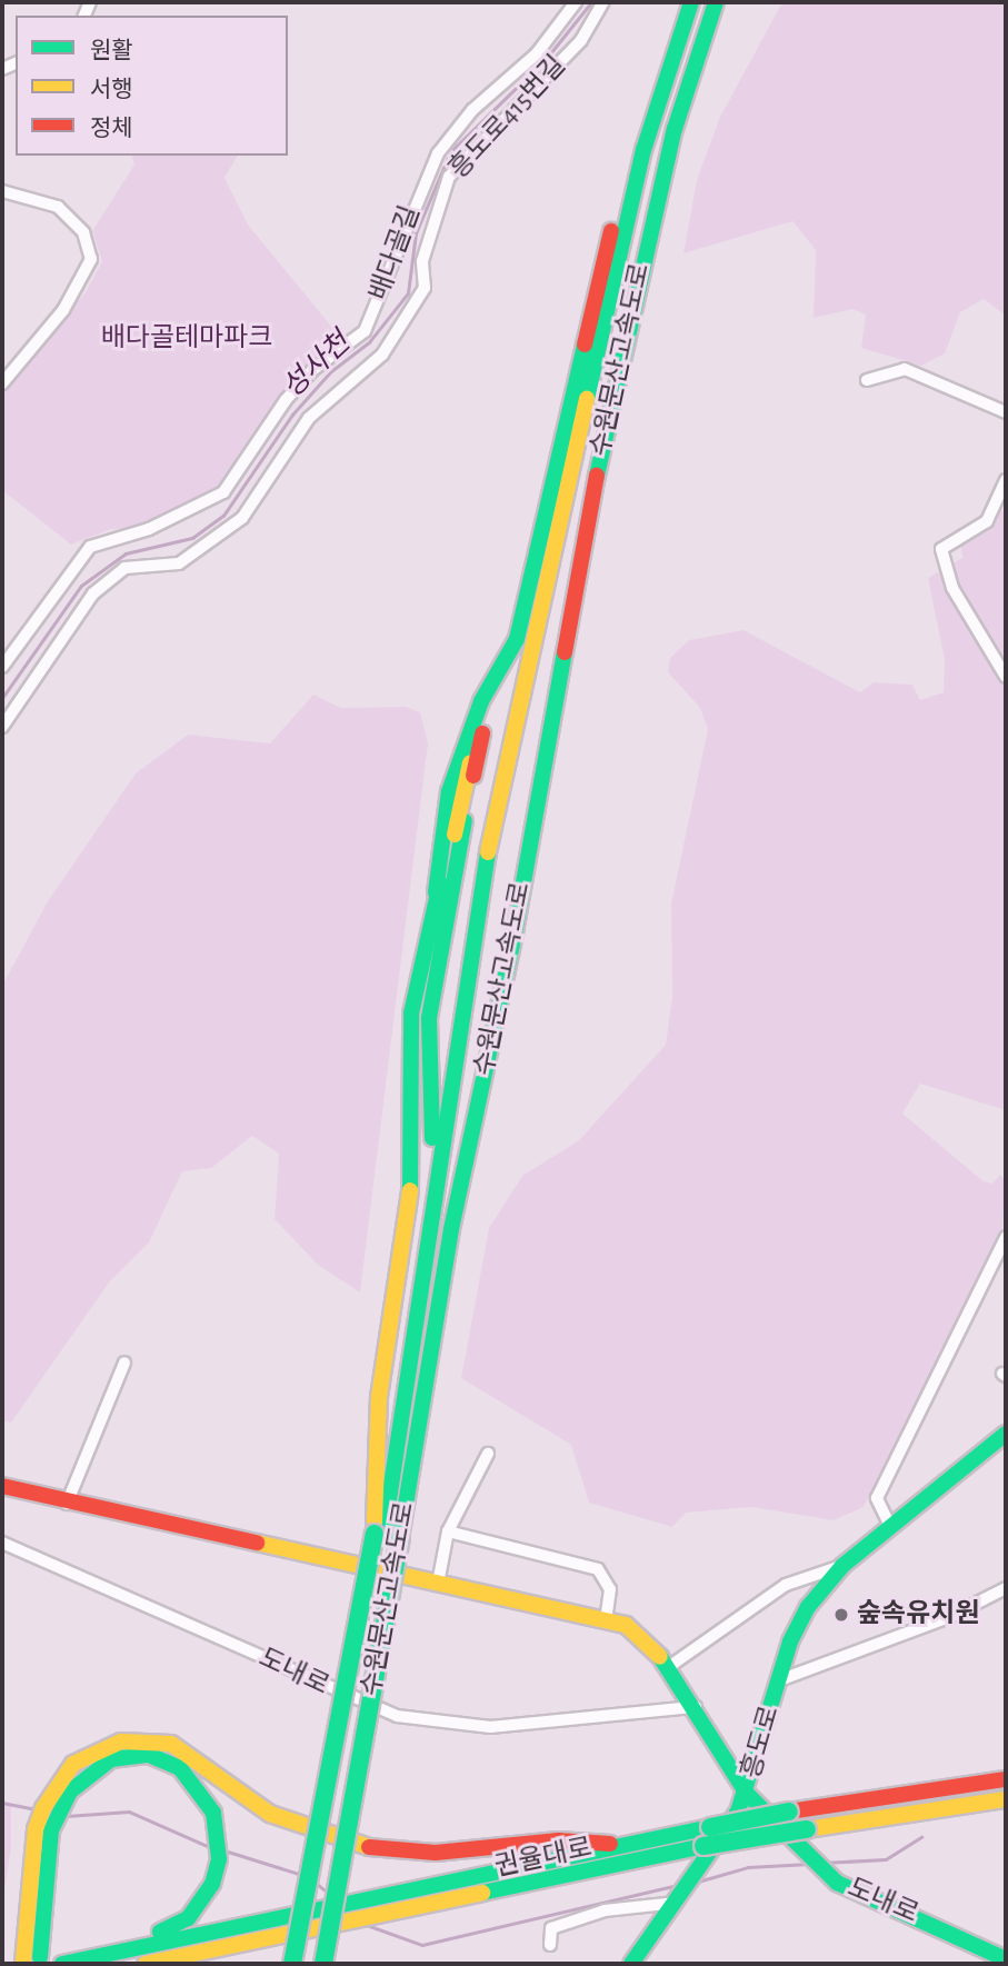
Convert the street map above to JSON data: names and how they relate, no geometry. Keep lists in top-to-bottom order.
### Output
{
  "streets": {
    "main road": [
      "수원문산고속도로",
      "도내로",
      "흥도로",
      "권율대로"
    ],
    "street": ["흥도로415번길", "배다골길"]
  },
  "crossings": [
    ["도내로", "흥도로"]
  ],
  "water": ["성사천"],
  "parks": ["배다골테마파크"],
  "places": ["숲속유치원"],
  "legend": ["원활", "서행", "정체"]
}
